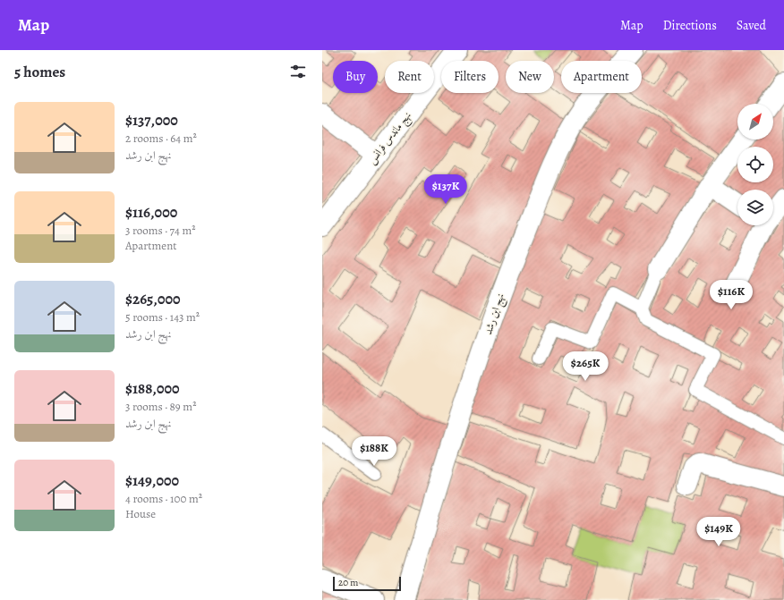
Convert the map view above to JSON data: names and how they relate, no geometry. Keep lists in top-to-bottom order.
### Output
{
  "streets": {
    "street": ["نهج ماندس فرانس", "نهج ابن رشد"]
  },
  "scale_bar": "20 m",
  "north": "top right",
  "page": {
    "header": "Map",
    "nav": ["Map", "Directions", "Saved"],
    "heading": "5 homes",
    "chip": [
      "Buy",
      "Rent",
      "Filters",
      "New",
      "Apartment"
    ],
    "list": [
      {
        "name": "$137,000",
        "note": "2 rooms · 64 m² · نهج ابن رشد"
      },
      {
        "name": "$116,000",
        "note": "3 rooms · 74 m² · Apartment"
      },
      {
        "name": "$265,000",
        "note": "5 rooms · 143 m² · نهج ابن رشد"
      },
      {
        "name": "$188,000",
        "note": "3 rooms · 89 m² · نهج ابن رشد"
      },
      {
        "name": "$149,000",
        "note": "4 rooms · 100 m² · House"
      }
    ],
    "price": [
      "$137K",
      "$116K",
      "$265K",
      "$188K",
      "$149K"
    ],
    "scale": "20 m"
  }
}
